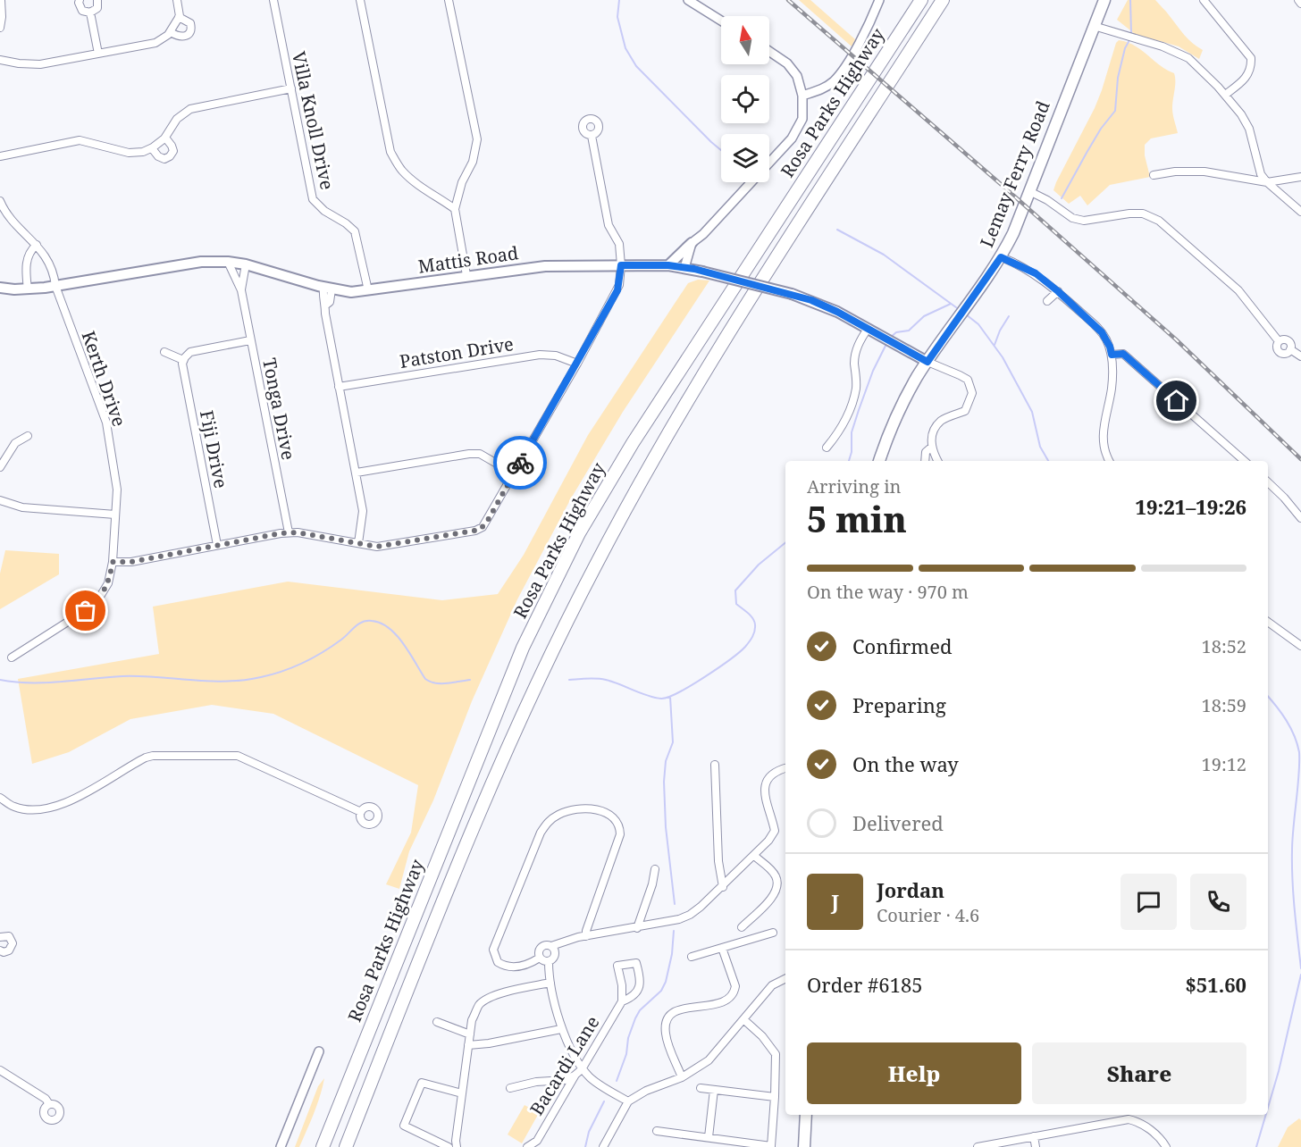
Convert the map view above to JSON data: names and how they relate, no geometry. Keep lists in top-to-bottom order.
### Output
{
  "streets": {
    "highway": ["Rosa Parks Highway"],
    "main road": ["Lemay Ferry Road", "Mattis Road"],
    "street": [
      "Villa Knoll Drive",
      "Patston Drive",
      "Kerth Drive",
      "Tonga Drive",
      "Fiji Drive",
      "Bacardi Lane"
    ]
  },
  "crossings": [
    ["Villa Knoll Drive", "Mattis Road"],
    ["Lemay Ferry Road", "Mattis Road"],
    ["Mattis Road", "Kerth Drive"],
    ["Mattis Road", "Tonga Drive"]
  ],
  "north": "top",
  "page": {
    "heading": ["5 min", "Arriving in", "19:21–19:26"],
    "panel": [
      "Jordan",
      "Courier · 4.6",
      "Order #6185",
      "$51.60"
    ],
    "bar": "On the way · 970 m",
    "list": [
      ["Confirmed", "18:52"],
      ["Preparing", "18:59"],
      ["On the way", "19:12"],
      "Delivered"
    ],
    "round": "J",
    "buttons": ["Help", "Share"]
  }
}
